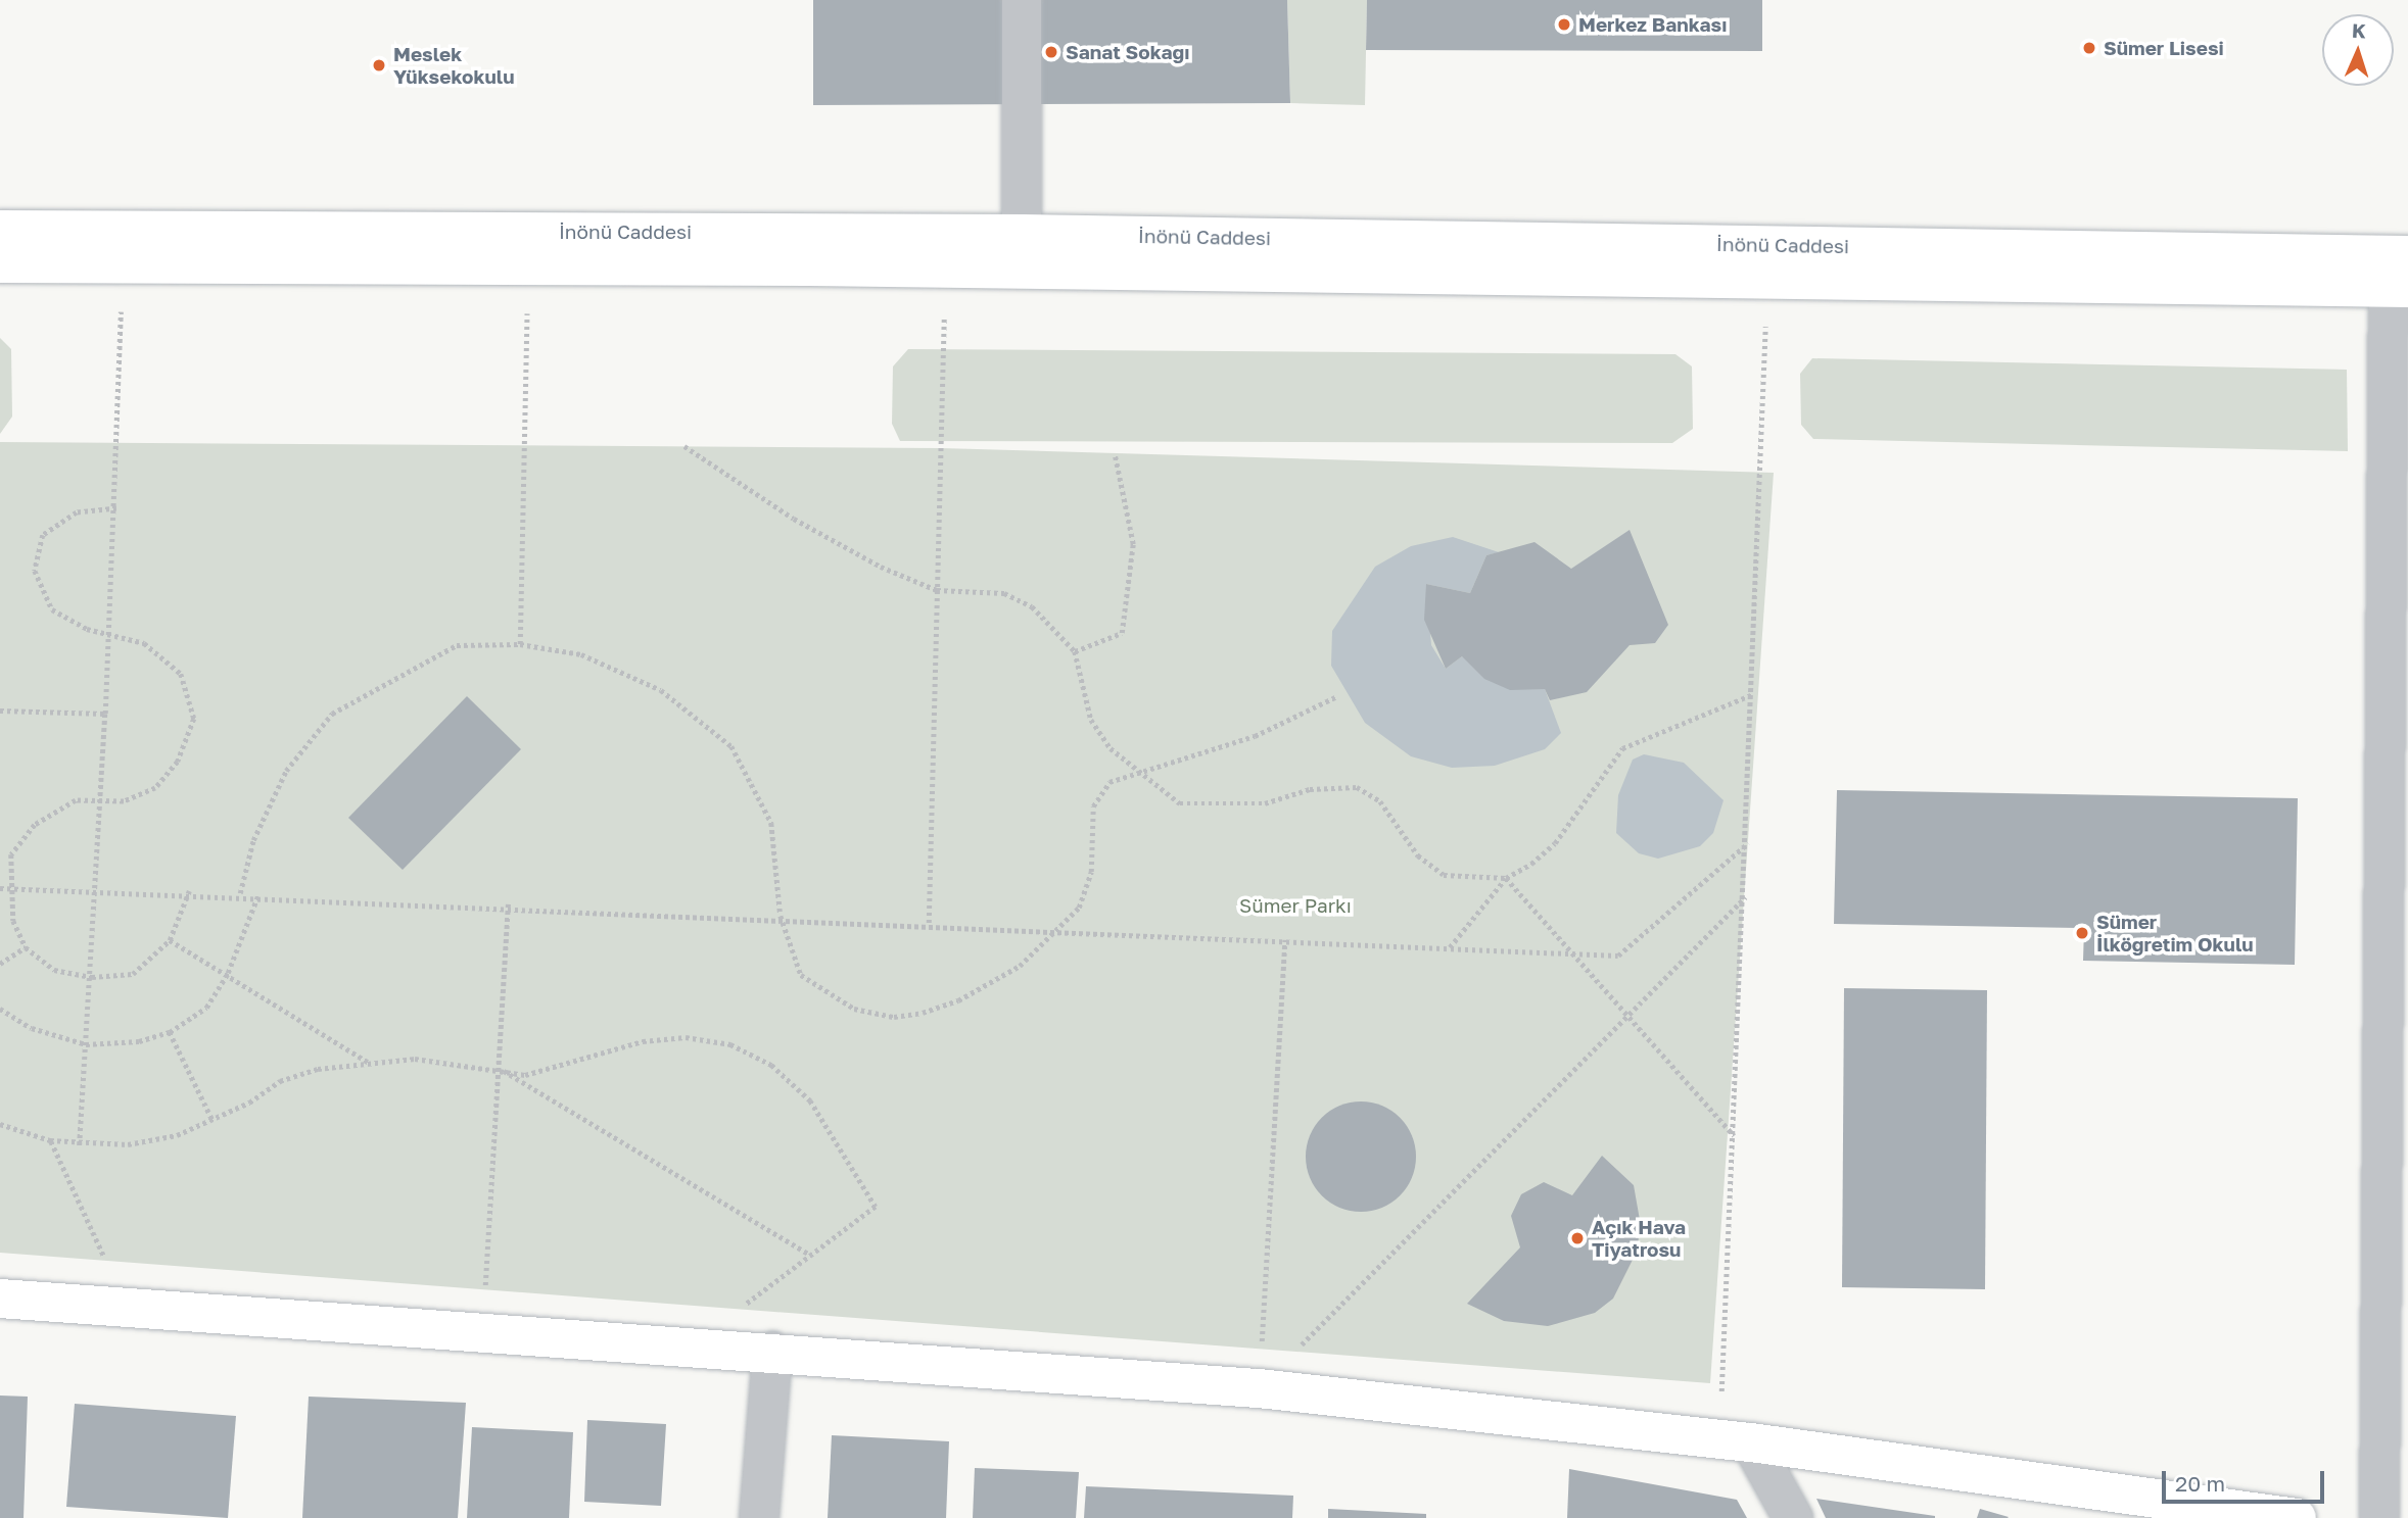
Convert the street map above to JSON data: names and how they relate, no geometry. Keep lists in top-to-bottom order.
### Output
{
  "streets": {
    "main road": ["İnönü Caddesi"]
  },
  "parks": ["Sümer Parkı"],
  "places": [
    "Merkez Bankası",
    "Sümer Lisesi",
    "Sanat Sokağı",
    "Meslek Yüksekokulu",
    "Sümer İlköğretim Okulu",
    "Açık Hava Tiyatrosu"
  ],
  "scale_bar": "20 m",
  "north": "top"
}
